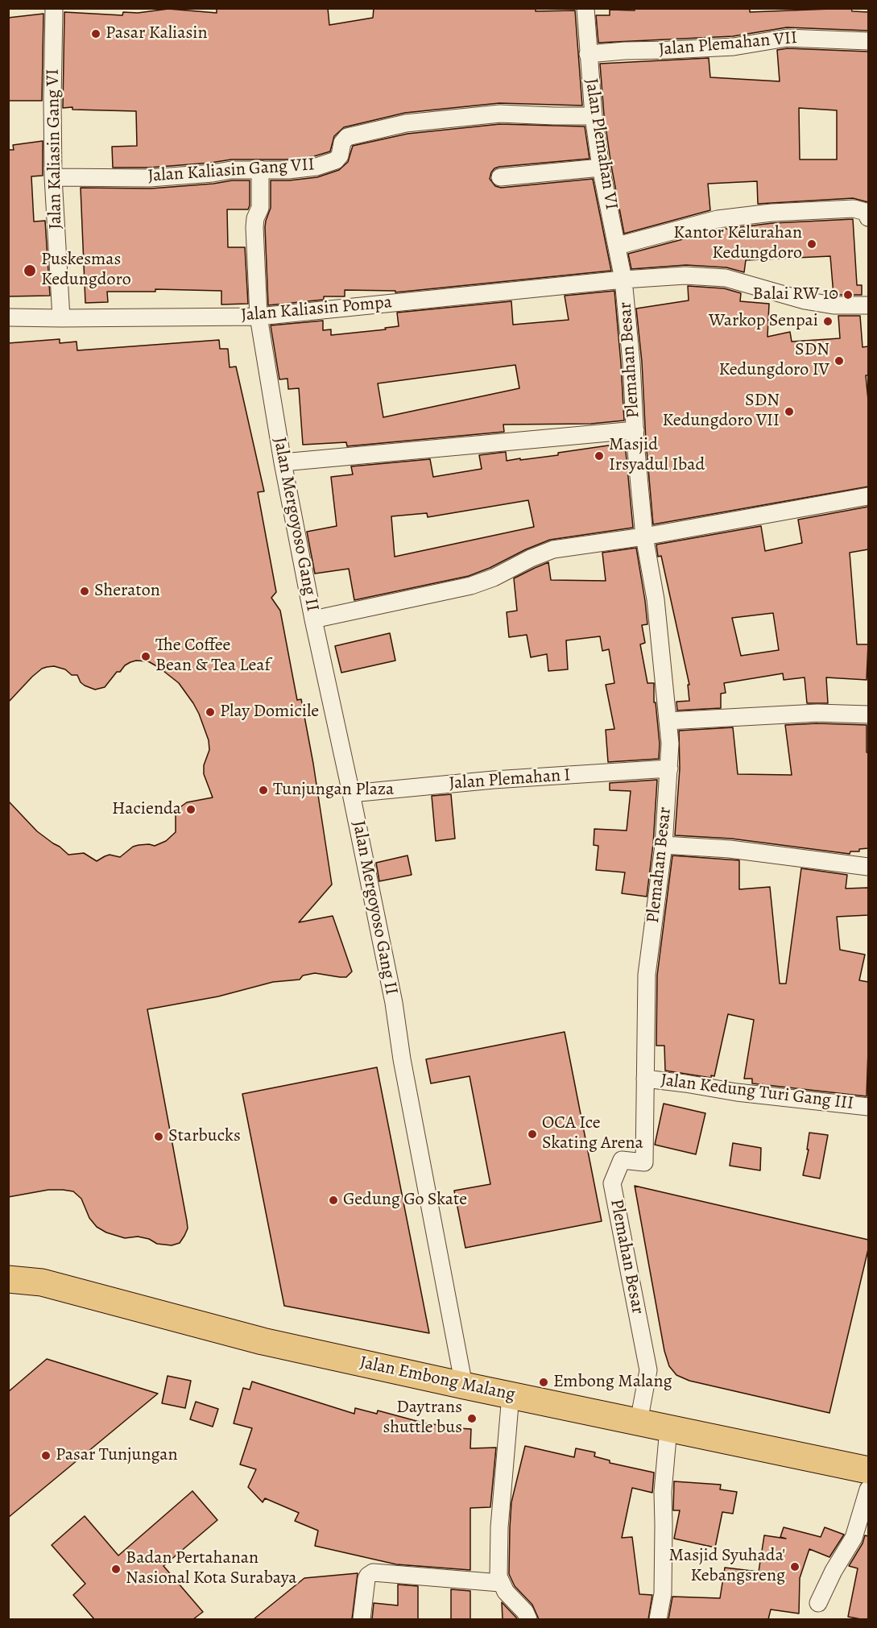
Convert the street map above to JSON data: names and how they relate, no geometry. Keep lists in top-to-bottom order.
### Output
{
  "streets": {
    "main road": ["Jalan Embong Malang"],
    "street": [
      "Jalan Plemahan VII",
      "Jalan Plemahan VI",
      "Jalan Kaliasin Gang VI",
      "Jalan Kaliasin Gang VII",
      "Jalan Kaliasin Pompa",
      "Plemahan Besar",
      "Jalan Mergoyoso Gang II",
      "Jalan Plemahan I",
      "Jalan Kedung Turi Gang III"
    ]
  },
  "crossings": [
    ["Jalan Plemahan VII", "Jalan Plemahan VI"],
    ["Jalan Plemahan VI", "Jalan Kaliasin Gang VII"],
    ["Jalan Plemahan VI", "Jalan Kaliasin Pompa"],
    ["Jalan Plemahan VI", "Plemahan Besar"],
    ["Jalan Kaliasin Gang VI", "Jalan Kaliasin Gang VII"],
    ["Jalan Kaliasin Gang VI", "Jalan Kaliasin Pompa"],
    ["Jalan Kaliasin Gang VII", "Jalan Mergoyoso Gang II"],
    ["Jalan Kaliasin Pompa", "Plemahan Besar"],
    ["Jalan Kaliasin Pompa", "Jalan Mergoyoso Gang II"],
    ["Plemahan Besar", "Jalan Plemahan I"],
    ["Plemahan Besar", "Jalan Kedung Turi Gang III"],
    ["Plemahan Besar", "Jalan Embong Malang"],
    ["Jalan Mergoyoso Gang II", "Jalan Plemahan I"],
    ["Jalan Mergoyoso Gang II", "Jalan Embong Malang"]
  ],
  "places": [
    "Pasar Kaliasin",
    "Kantor Kelurahan Kedungdoro",
    "Puskesmas Kedungdoro",
    "Balai RW 10",
    "Warkop Senpai",
    "SDN Kedungdoro IV",
    "SDN Kedungdoro VII",
    "Masjid Irsyadul Ibad",
    "Sheraton",
    "The Coffee Bean & Tea Leaf",
    "Play Domicile",
    "Tunjungan Plaza",
    "Hacienda",
    "OCA Ice Skating Arena",
    "Starbucks",
    "Gedung Go Skate",
    "Embong Malang",
    "Daytrans shuttle bus",
    "Pasar Tunjungan",
    "Masjid Syuhada' Kebangsreng",
    "Badan Pertahanan Nasional Kota Surabaya"
  ]
}
